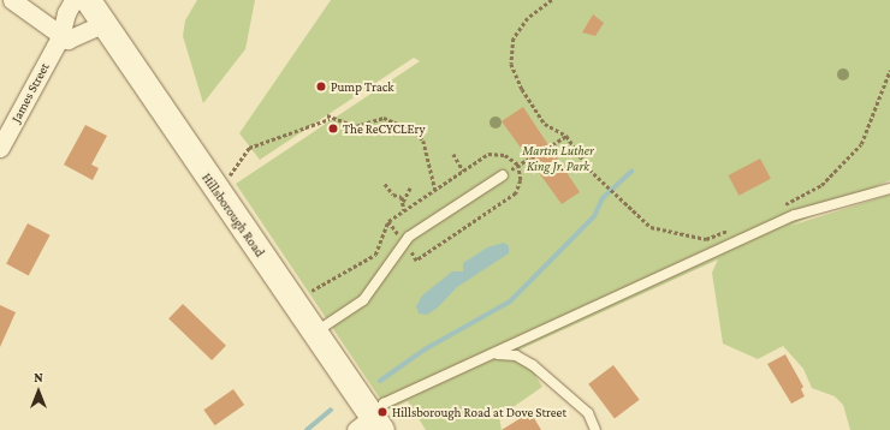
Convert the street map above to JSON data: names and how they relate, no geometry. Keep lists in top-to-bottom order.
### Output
{
  "streets": {
    "main road": ["Hillsborough Road"],
    "street": ["James Street"]
  },
  "parks": ["Martin Luther King Jr. Park"],
  "places": ["Pump Track", "The ReCYCLEry", "Hillsborough Road at Dove Street"],
  "north": "top"
}
